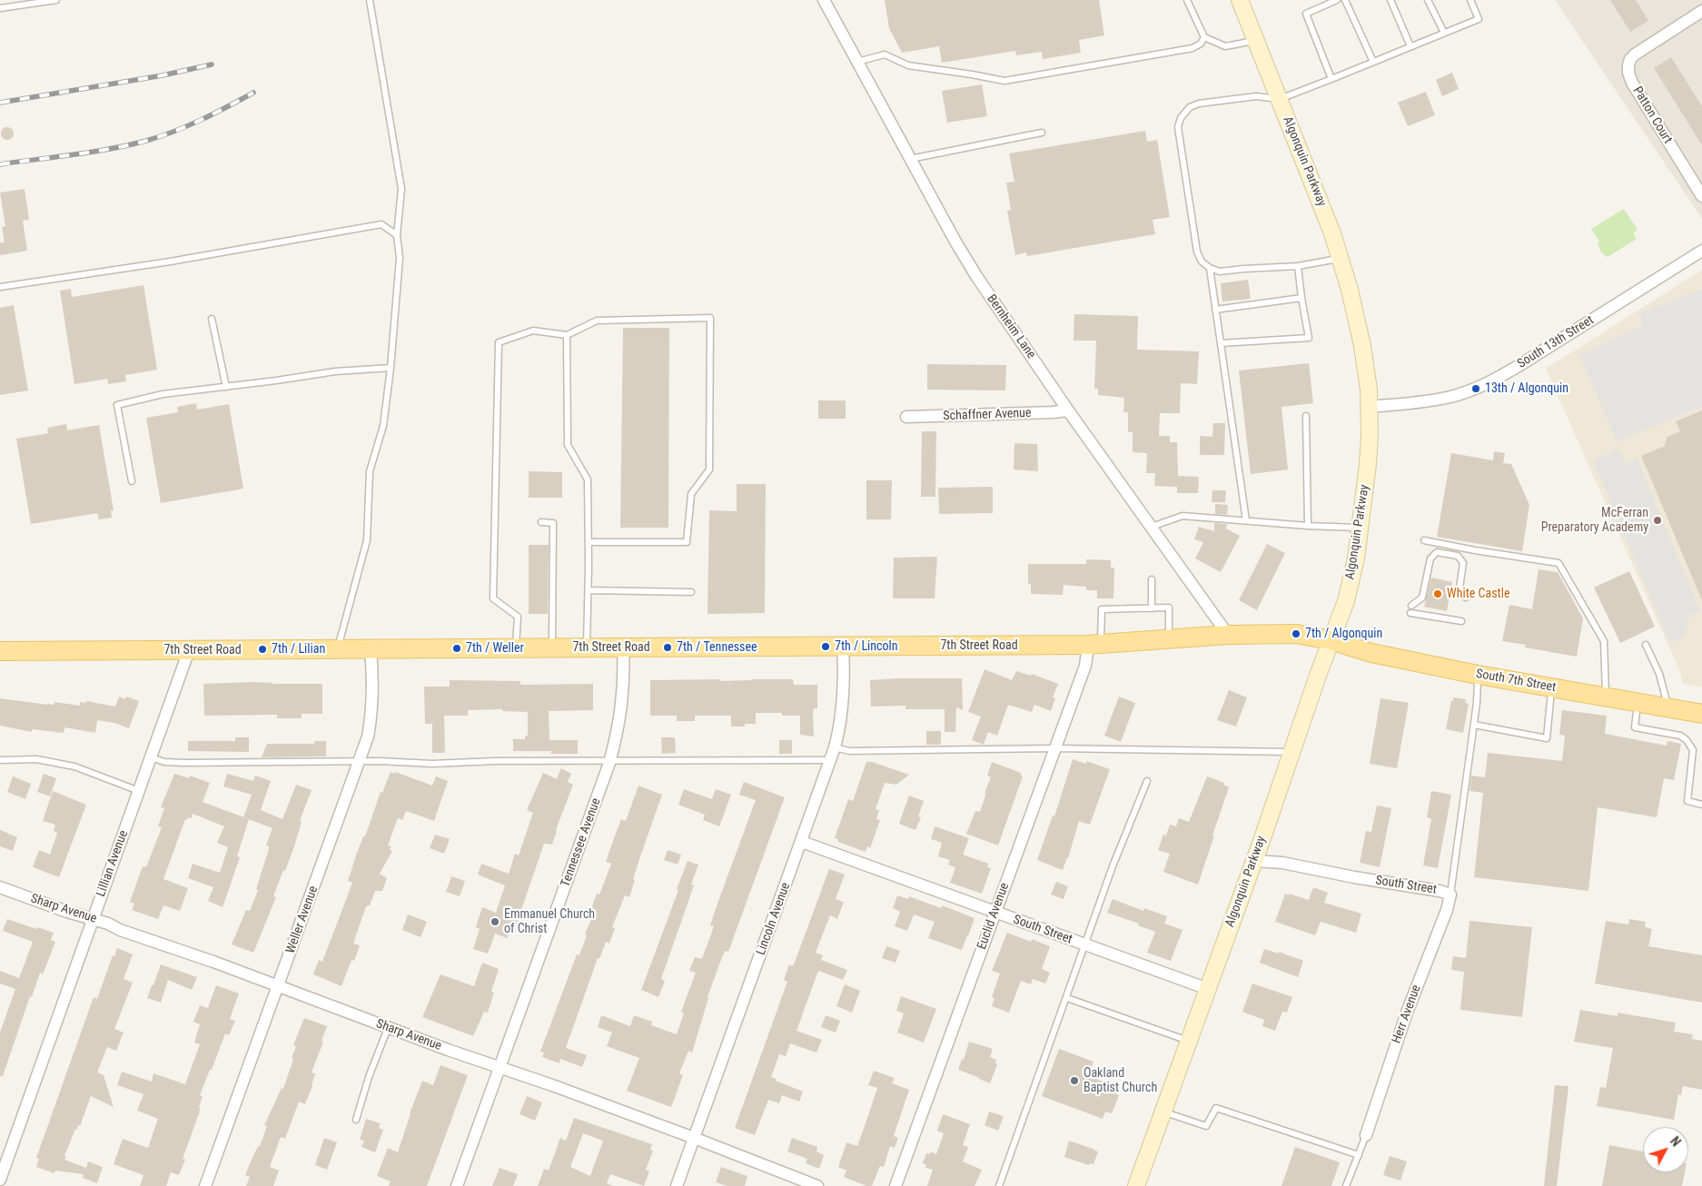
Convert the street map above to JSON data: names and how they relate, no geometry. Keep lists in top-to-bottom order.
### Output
{
  "streets": {
    "main road": ["Algonquin Parkway", "7th Street Road", "South 7th Street"],
    "street": [
      "Patton Court",
      "Bernheim Lane",
      "South 13th Street",
      "Schaffner Avenue",
      "Tennessee Avenue",
      "Lillian Avenue",
      "South Street",
      "Sharp Avenue",
      "Euclid Avenue",
      "Lincoln Avenue",
      "Weller Avenue",
      "Herr Avenue"
    ]
  },
  "crossings": [
    ["Algonquin Parkway", "South 13th Street"],
    ["Algonquin Parkway", "7th Street Road"],
    ["Algonquin Parkway", "South 7th Street"],
    ["Algonquin Parkway", "South Street"],
    ["Bernheim Lane", "Schaffner Avenue"],
    ["Bernheim Lane", "7th Street Road"],
    ["7th Street Road", "South 7th Street"],
    ["7th Street Road", "Tennessee Avenue"],
    ["7th Street Road", "Lillian Avenue"],
    ["7th Street Road", "Euclid Avenue"],
    ["7th Street Road", "Lincoln Avenue"],
    ["7th Street Road", "Weller Avenue"],
    ["Tennessee Avenue", "Sharp Avenue"],
    ["Lillian Avenue", "Sharp Avenue"],
    ["South Street", "Euclid Avenue"],
    ["South Street", "Lincoln Avenue"],
    ["South Street", "Herr Avenue"],
    ["Sharp Avenue", "Lincoln Avenue"],
    ["Sharp Avenue", "Weller Avenue"]
  ],
  "places": [
    "13th / Algonquin",
    "McFerran Preparatory Academy",
    "White Castle",
    "7th / Algonquin",
    "7th / Lincoln",
    "7th / Tennessee",
    "7th / Weller",
    "7th / Lilian",
    "Emmanuel Church of Christ",
    "Oakland Baptist Church"
  ],
  "north": "top right"
}
